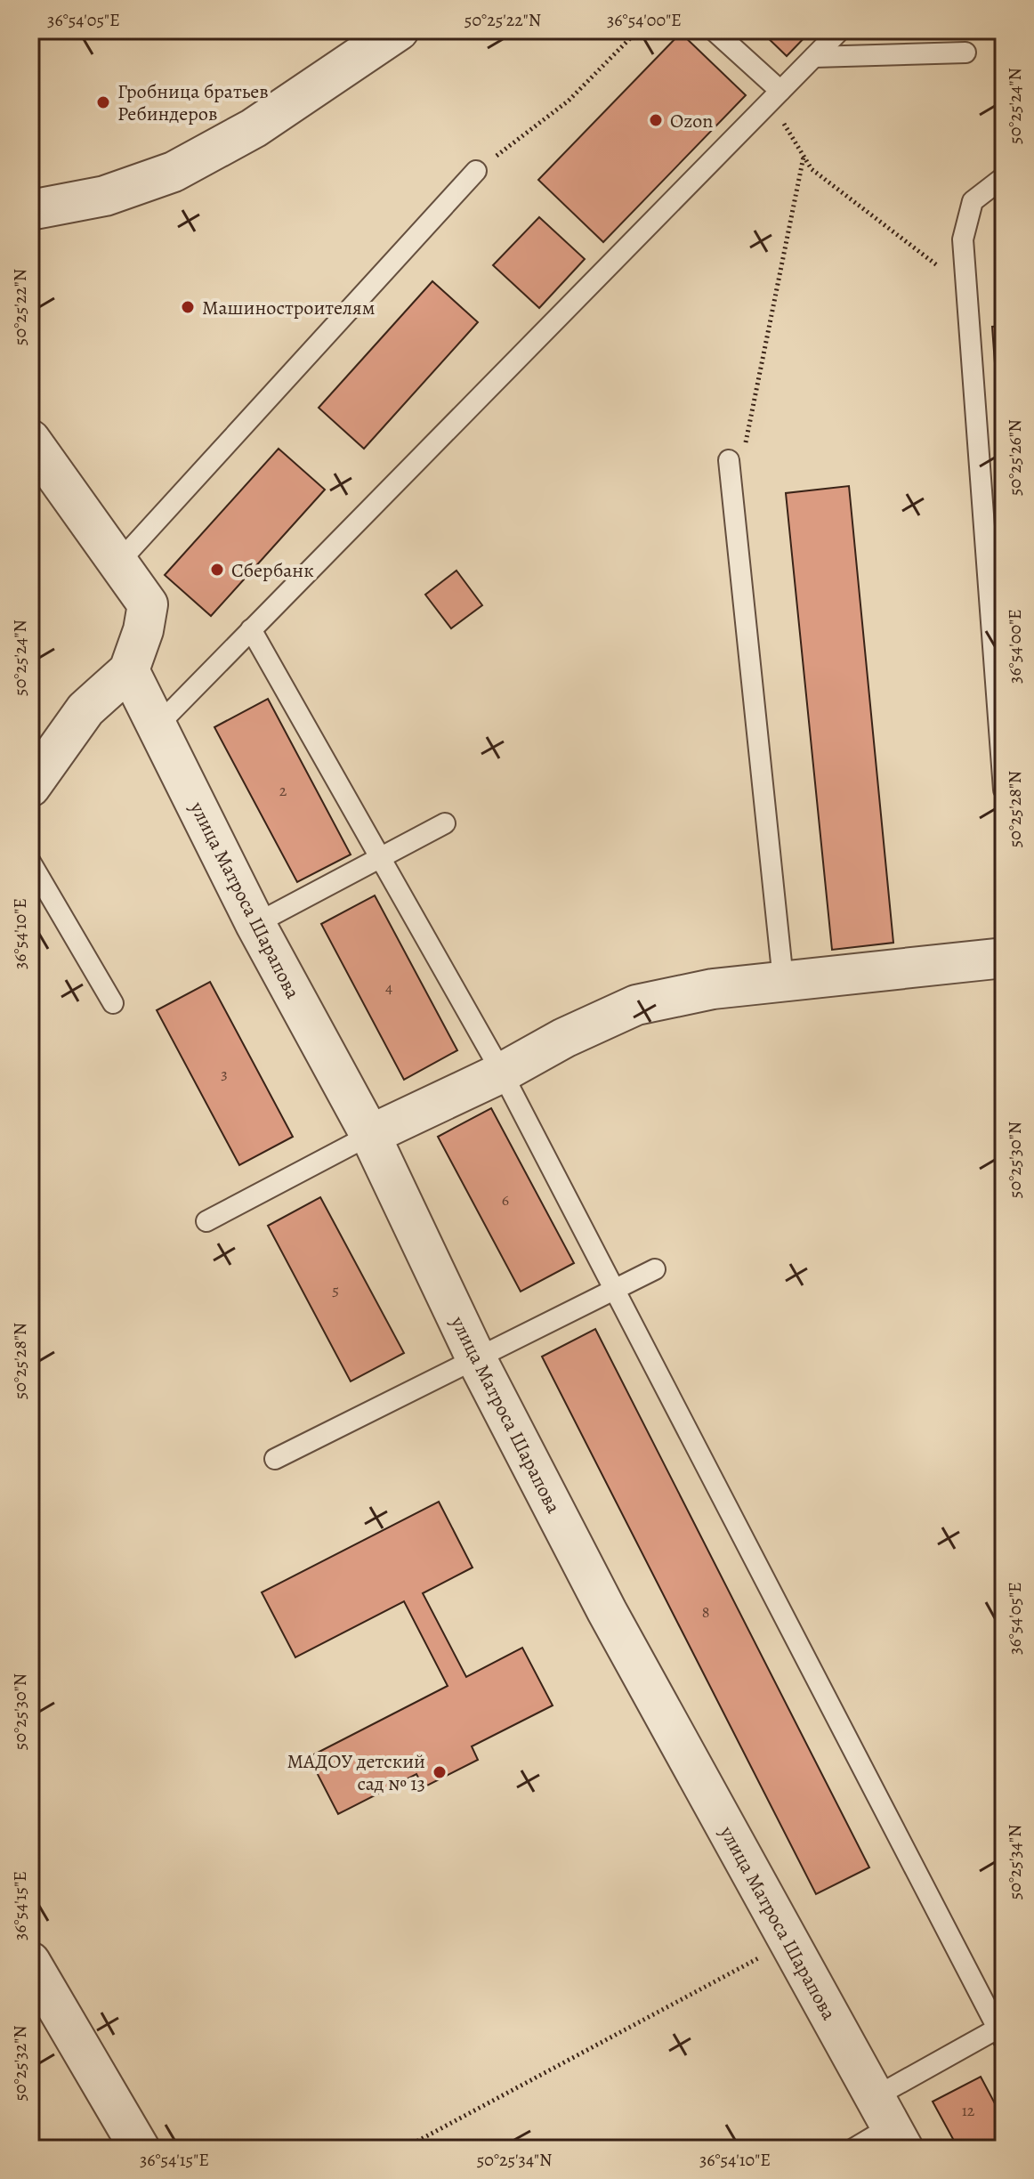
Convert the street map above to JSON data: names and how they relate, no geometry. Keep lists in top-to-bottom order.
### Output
{
  "streets": {
    "street": ["улица Матроса Шарапова"]
  },
  "places": [
    "Гробница братьев Ребиндеров",
    "Ozon",
    "Машиностроителям",
    "Сбербанк",
    "МАДОУ детский сад № 13"
  ],
  "house_numbers": [
    "2",
    "4",
    "3",
    "6",
    "5",
    "8",
    "12"
  ],
  "coordinates": [
    "36°54'05\"E",
    "50°25'22\"N",
    "36°54'00\"E",
    "50°25'24\"N",
    "50°25'26\"N",
    "50°25'28\"N",
    "36°54'10\"E",
    "50°25'30\"N",
    "50°25'34\"N",
    "36°54'15\"E",
    "50°25'32\"N"
  ]
}
